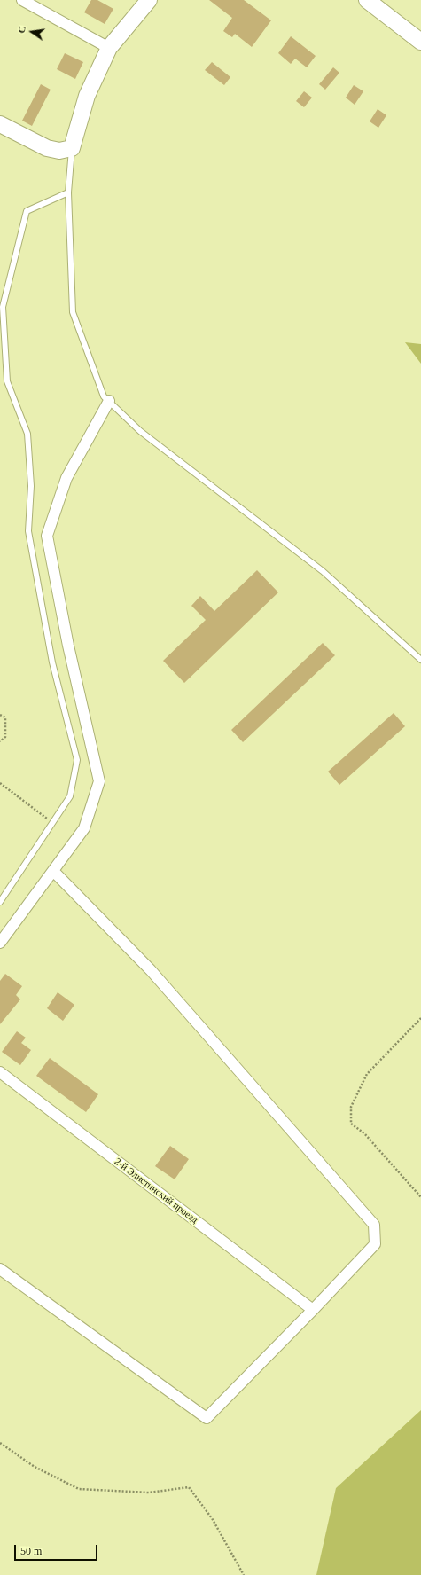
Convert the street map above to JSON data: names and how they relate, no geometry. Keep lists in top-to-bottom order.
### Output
{
  "streets": {
    "street": ["2-й Элистинский проезд"]
  },
  "scale_bar": "50 m",
  "north": "left"
}
